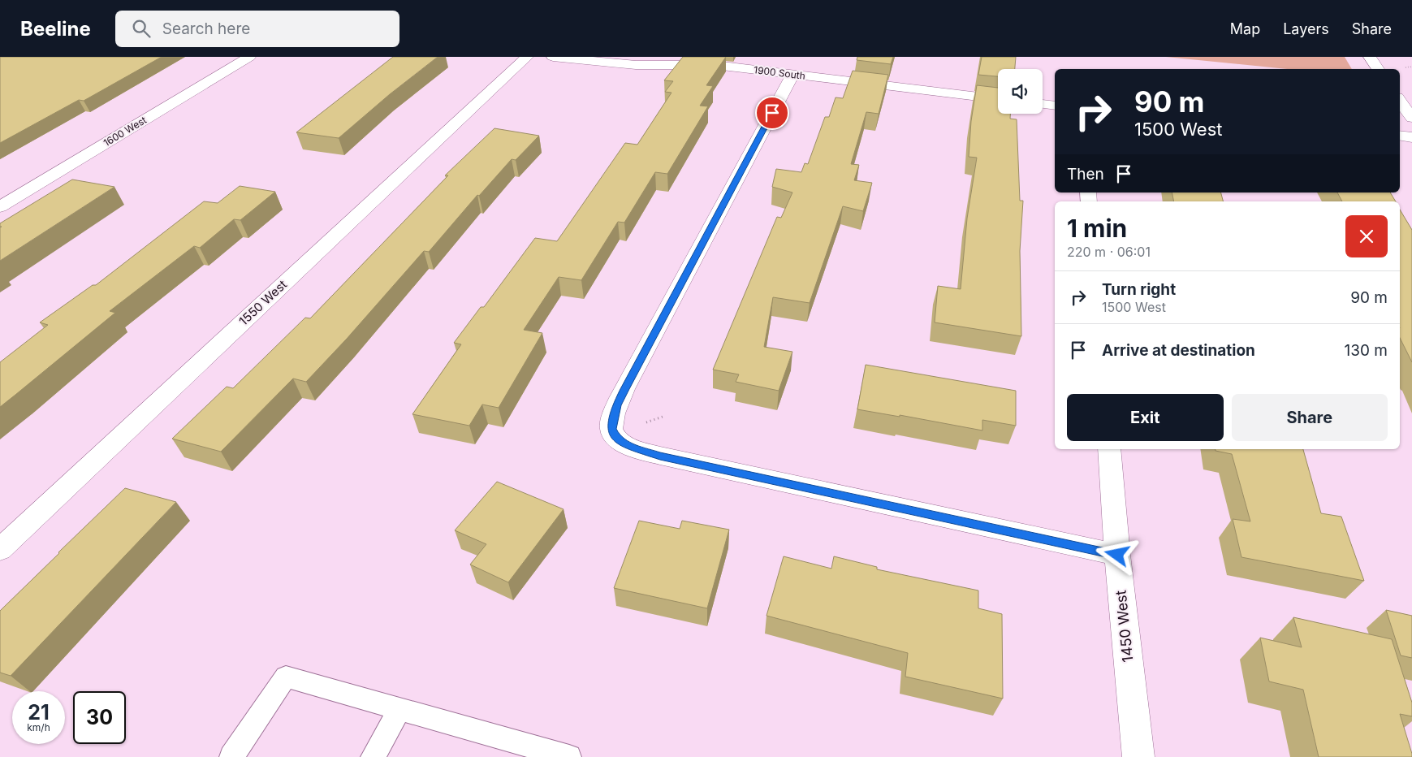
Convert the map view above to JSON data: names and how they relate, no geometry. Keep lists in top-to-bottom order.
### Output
{
  "streets": {
    "street": [
      "1900 South",
      "1600 West",
      "1550 West",
      "1450 West"
    ]
  },
  "page": {
    "header": "Beeline",
    "search": "Search here",
    "nav": ["Map", "Layers", "Share"],
    "turn": ["90 m", "1500 West"],
    "then": "Then",
    "heading": ["1 min", "220 m · 06:01"],
    "list": [
      {
        "name": "Turn right",
        "note": "1500 West",
        "value": "90 m"
      },
      {
        "name": "Arrive at destination",
        "value": "130 m"
      }
    ],
    "buttons": ["Exit", "Share"],
    "speed": "21 km/h",
    "limit": "30"
  }
}
